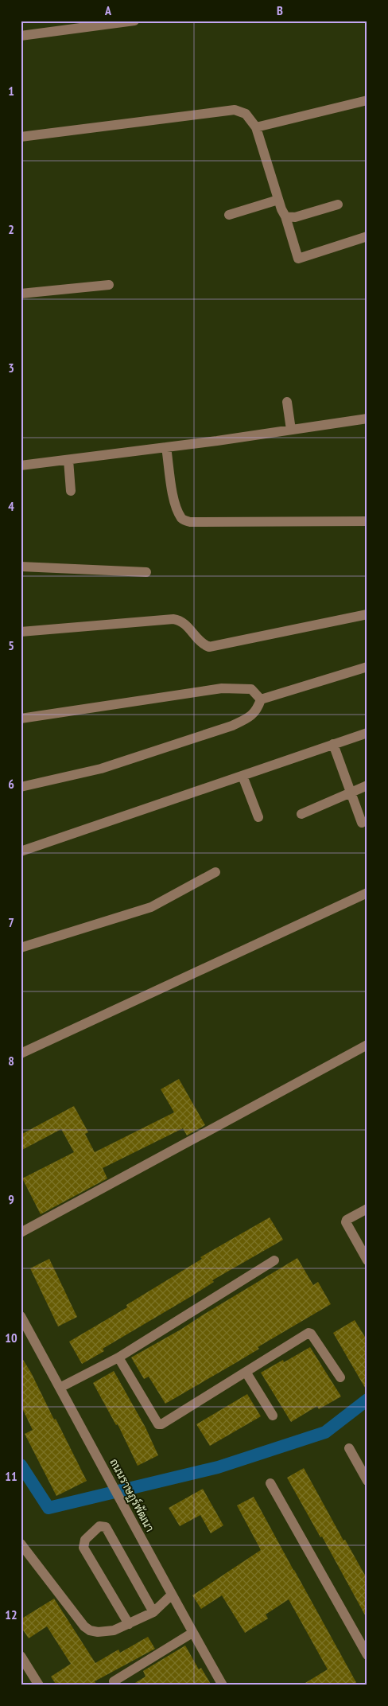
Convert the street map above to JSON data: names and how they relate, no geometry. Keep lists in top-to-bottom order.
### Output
{
  "streets": {
    "street": ["ถนนราษฏร์พัฒนา"]
  },
  "grid": {
    "columns": ["A", "B"],
    "rows": [
      "1",
      "2",
      "3",
      "4",
      "5",
      "6",
      "7",
      "8",
      "9",
      "10",
      "11",
      "12"
    ]
  }
}
